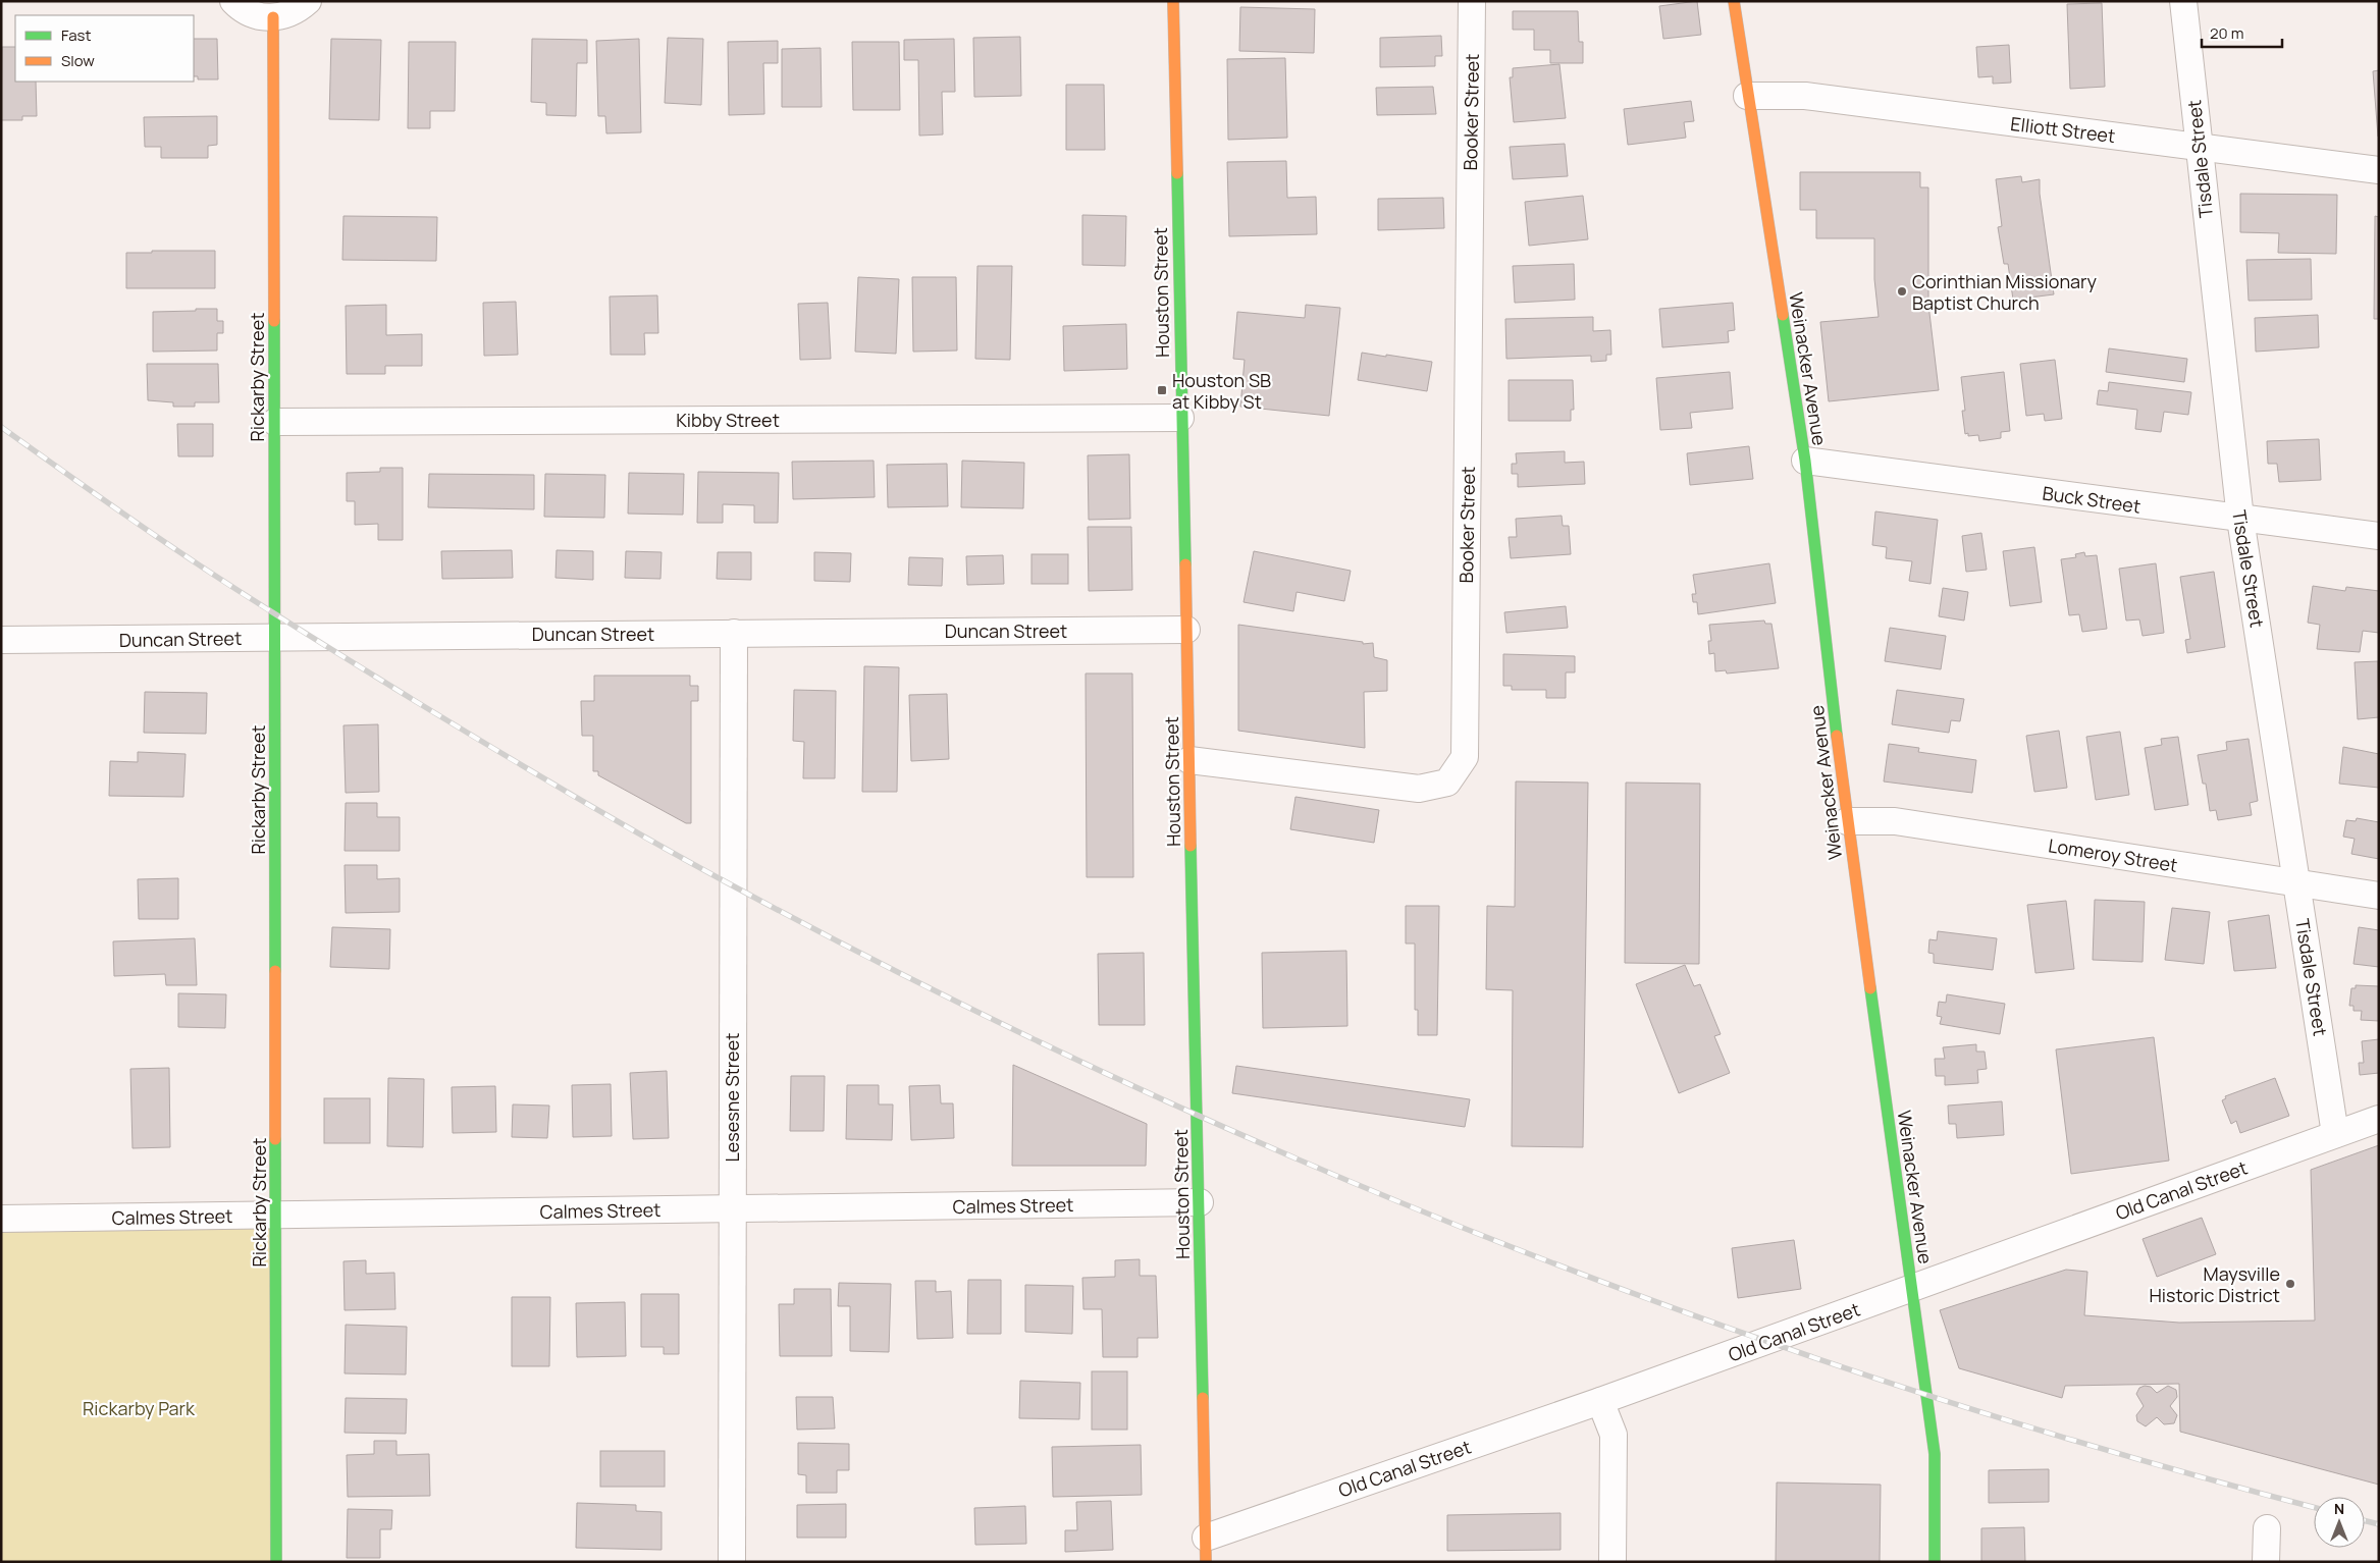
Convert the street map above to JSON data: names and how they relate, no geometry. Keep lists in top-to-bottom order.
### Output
{
  "streets": {
    "street": [
      "Booker Street",
      "Elliott Street",
      "Tisdale Street",
      "Houston Street",
      "Weinacker Avenue",
      "Rickarby Street",
      "Kibby Street",
      "Buck Street",
      "Duncan Street",
      "Lomeroy Street",
      "Lesesne Street",
      "Old Canal Street",
      "Calmes Street"
    ]
  },
  "crossings": [
    ["Booker Street", "Houston Street"],
    ["Elliott Street", "Tisdale Street"],
    ["Elliott Street", "Weinacker Avenue"],
    ["Tisdale Street", "Buck Street"],
    ["Tisdale Street", "Lomeroy Street"],
    ["Tisdale Street", "Old Canal Street"],
    ["Houston Street", "Kibby Street"],
    ["Houston Street", "Duncan Street"],
    ["Houston Street", "Old Canal Street"],
    ["Houston Street", "Calmes Street"],
    ["Weinacker Avenue", "Buck Street"],
    ["Weinacker Avenue", "Lomeroy Street"],
    ["Weinacker Avenue", "Old Canal Street"],
    ["Rickarby Street", "Kibby Street"],
    ["Rickarby Street", "Duncan Street"],
    ["Rickarby Street", "Calmes Street"],
    ["Duncan Street", "Lesesne Street"],
    ["Lesesne Street", "Calmes Street"]
  ],
  "parks": ["Rickarby Park"],
  "places": {
    "other": ["Corinthian Missionary Baptist Church", "Maysville Historic District"],
    "transit": ["Houston SB at Kibby St"]
  },
  "legend": ["Fast", "Slow"],
  "scale_bar": "20 m",
  "north": "top"
}
